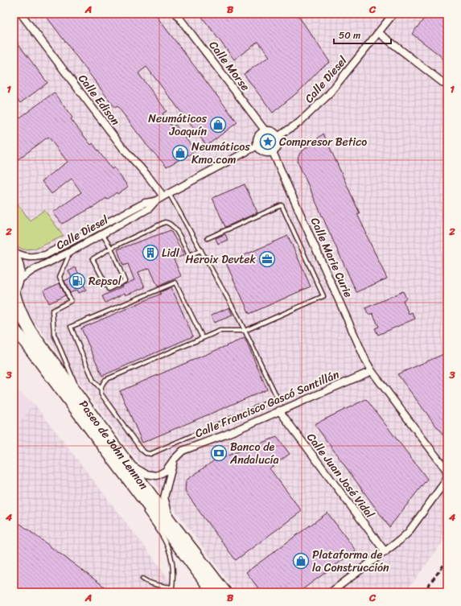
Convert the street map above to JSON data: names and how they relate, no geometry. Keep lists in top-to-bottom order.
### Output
{
  "streets": {
    "highway": ["Paseo de John Lennon"],
    "street": [
      "Calle Morse",
      "Calle Diesel",
      "Calle Edison",
      "Calle Marie Curie",
      "Calle Francisco Gascó Santillán",
      "Calle Juan José Vidal"
    ]
  },
  "crossings": [
    ["Calle Morse", "Calle Diesel"],
    ["Calle Morse", "Calle Marie Curie"],
    ["Calle Diesel", "Calle Edison"],
    ["Calle Diesel", "Calle Marie Curie"],
    ["Calle Diesel", "Paseo de John Lennon"],
    ["Calle Marie Curie", "Calle Francisco Gascó Santillán"],
    ["Calle Francisco Gascó Santillán", "Paseo de John Lennon"],
    ["Calle Francisco Gascó Santillán", "Calle Juan José Vidal"]
  ],
  "places": {
    "shop": ["Neumáticos Joaquín", "Neumáticos Kmo.com", "Plataforma de la Construcción"],
    "place": ["Compresor Betico"],
    "building": ["Lidl"],
    "office": ["Heroix Devtek"],
    "fuel station": ["Repsol"],
    "bank": ["Banco de Andalucía"]
  },
  "scale_bar": "50 m",
  "grid": {
    "columns": ["A", "B", "C"],
    "rows": [
      "1",
      "2",
      "3",
      "4"
    ]
  }
}
